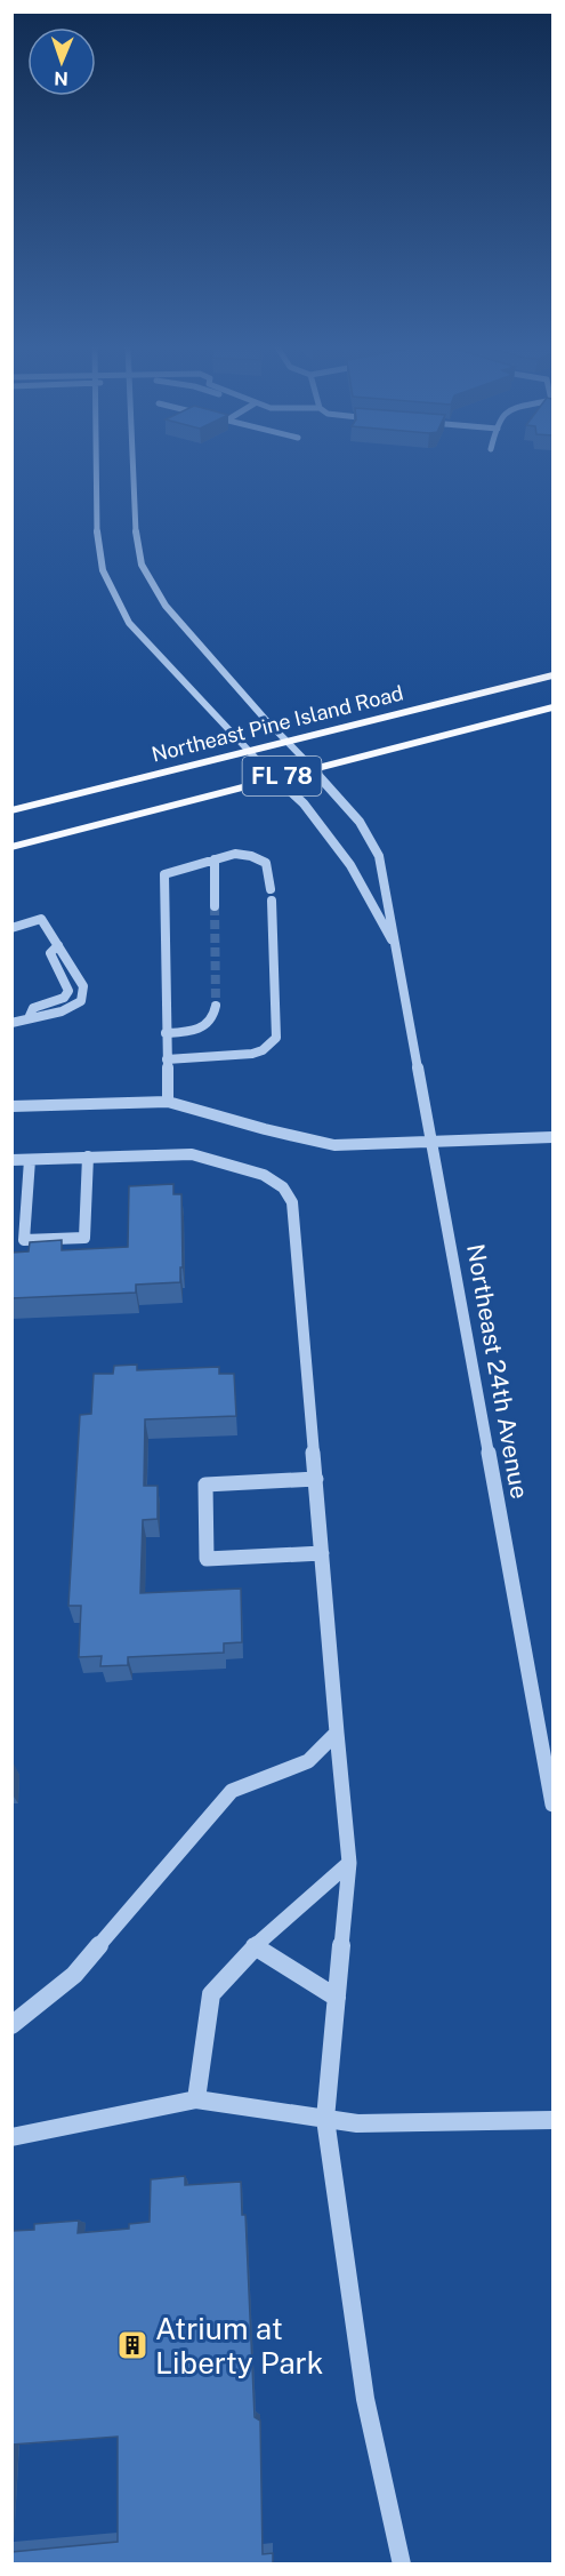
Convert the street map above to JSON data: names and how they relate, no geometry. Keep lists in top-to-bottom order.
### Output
{
  "streets": {
    "main road": ["Northeast Pine Island Road", "FL 78"],
    "street": ["Northeast 24th Avenue"]
  },
  "crossings": [
    ["Northeast Pine Island Road", "Northeast 24th Avenue"],
    ["FL 78", "Northeast 24th Avenue"]
  ],
  "places": {
    "building": ["Atrium at Liberty Park"]
  },
  "north": "bottom"
}
